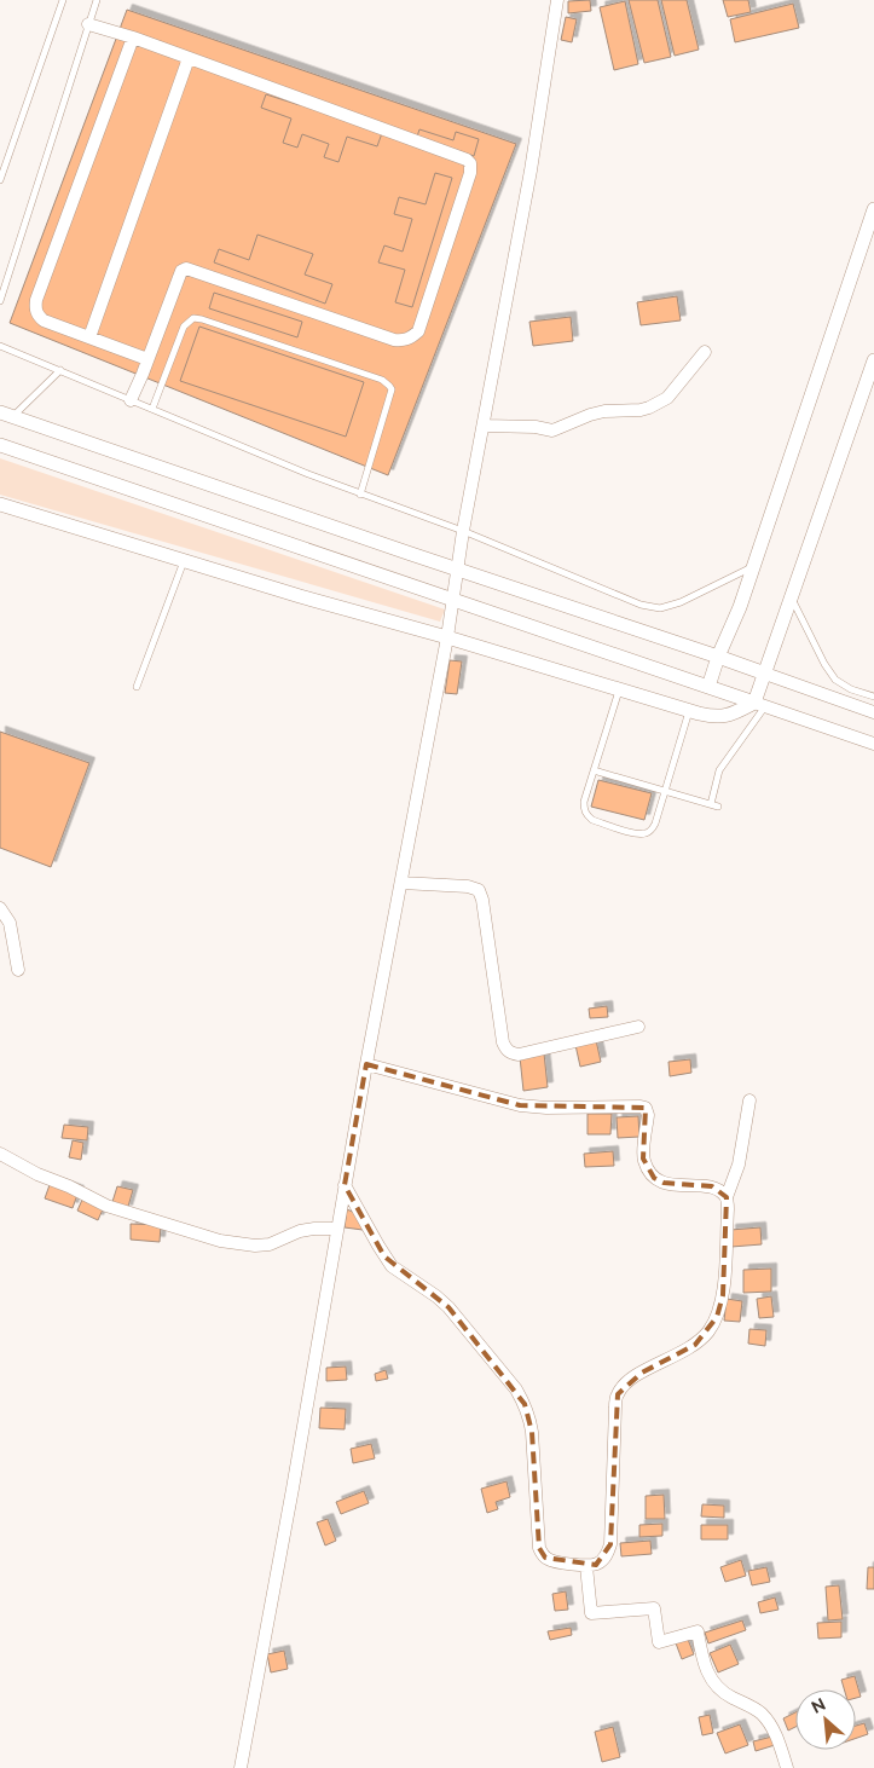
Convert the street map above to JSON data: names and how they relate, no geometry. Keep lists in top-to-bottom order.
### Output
{
  "north": "top left"
}
